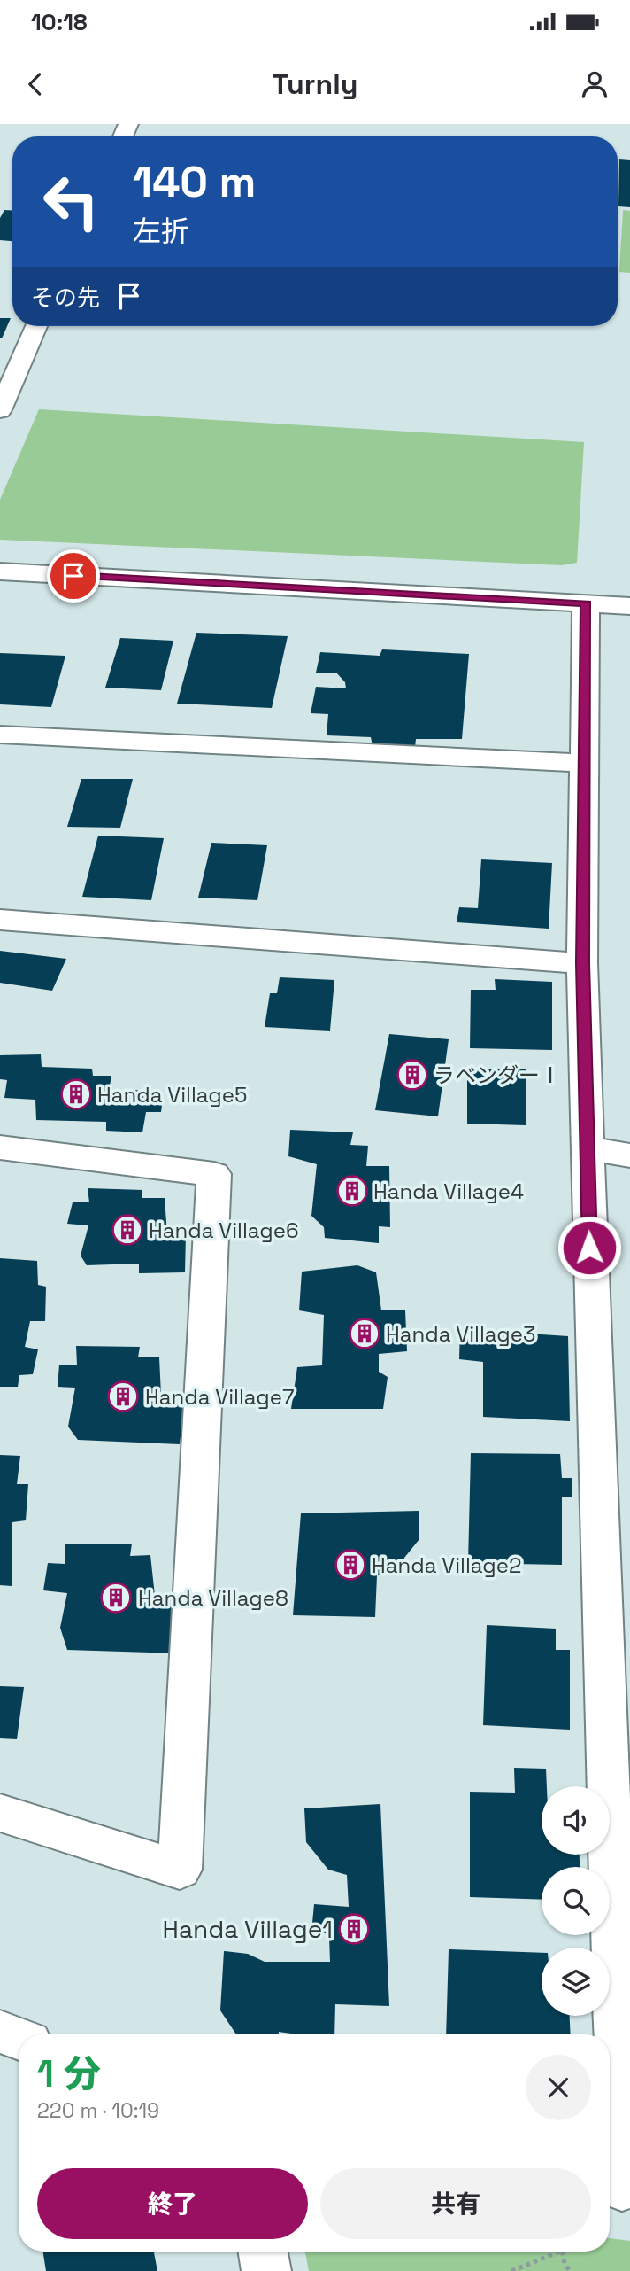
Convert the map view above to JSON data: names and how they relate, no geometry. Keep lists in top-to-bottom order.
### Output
{
  "places": {
    "building": [
      "ラベンダーⅠ",
      "Handa Village5",
      "Handa Village4",
      "Handa Village6",
      "Handa Village3",
      "Handa Village7",
      "Handa Village2",
      "Handa Village8",
      "Handa Village1"
    ]
  },
  "page": {
    "status": "10:18",
    "header": "Turnly",
    "turn": ["140 m", "左折"],
    "then": "その先",
    "heading": ["1 分", "220 m · 10:19"],
    "buttons": ["終了", "共有"]
  }
}
